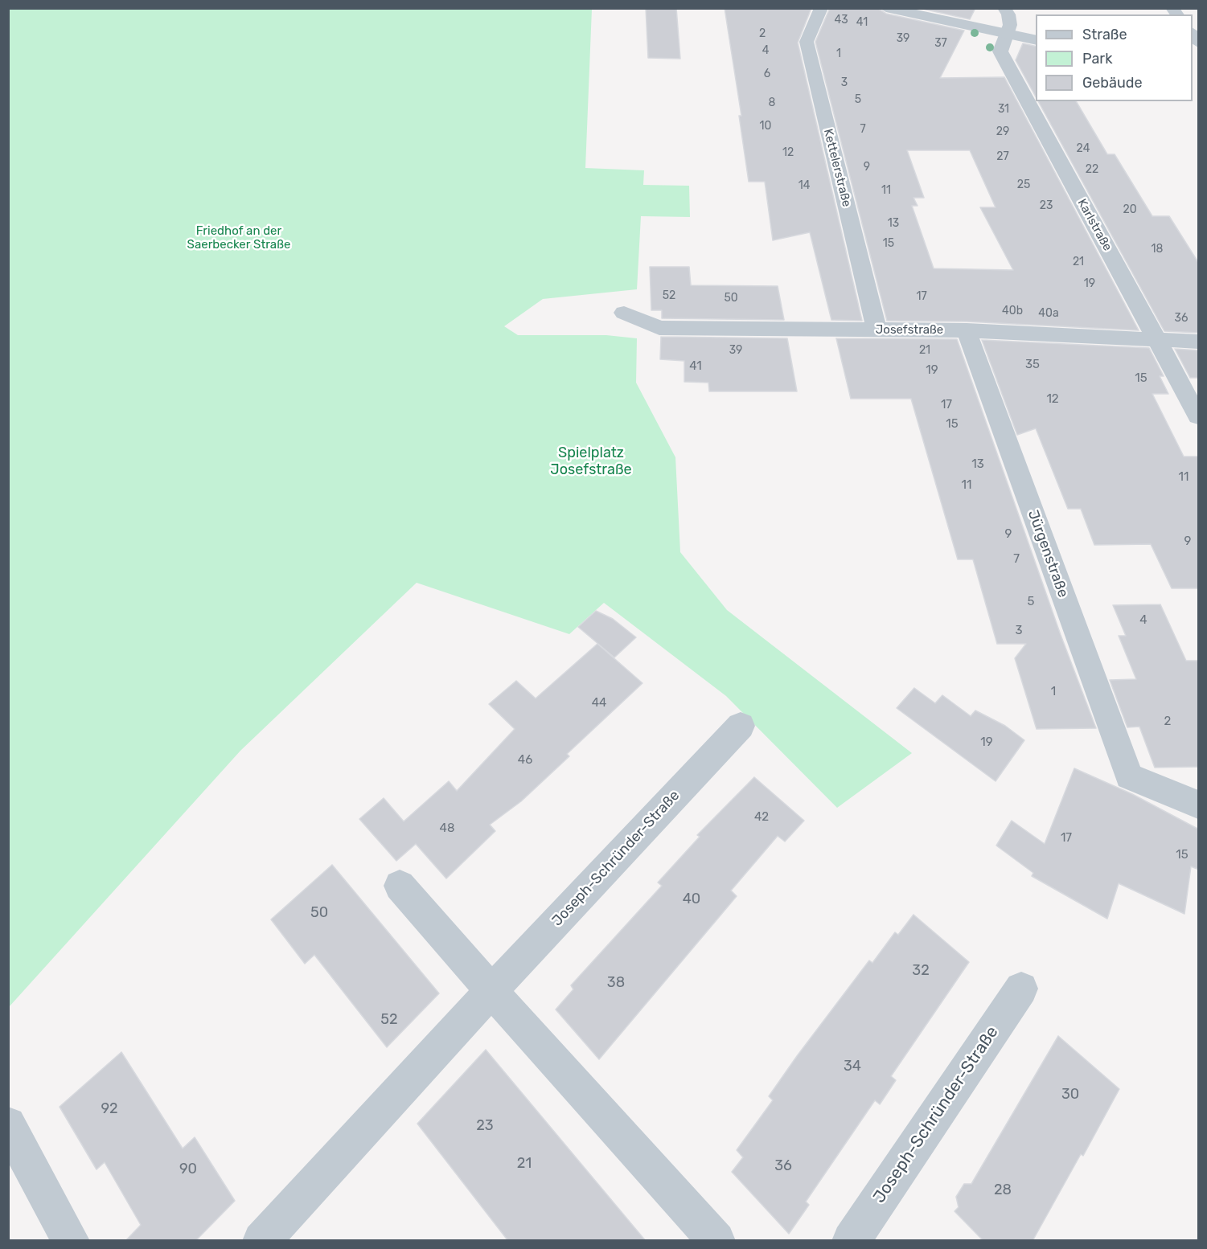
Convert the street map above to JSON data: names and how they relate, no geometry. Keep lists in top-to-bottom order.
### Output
{
  "streets": {
    "street": [
      "Kettelerstraße",
      "Karlstraße",
      "Josefstraße",
      "Jürgenstraße",
      "Joseph-Schründer-Straße"
    ]
  },
  "crossings": [
    ["Kettelerstraße", "Josefstraße"],
    ["Karlstraße", "Josefstraße"],
    ["Josefstraße", "Jürgenstraße"]
  ],
  "parks": ["Friedhof an der Saerbecker Straße", "Spielplatz Josefstraße"],
  "house_numbers": [
    "43",
    "41",
    "2",
    "39",
    "37",
    "4",
    "1",
    "6",
    "3",
    "5",
    "8",
    "31",
    "10",
    "7",
    "29",
    "24",
    "12",
    "27",
    "9",
    "22",
    "25",
    "14",
    "11",
    "23",
    "20",
    "13",
    "15",
    "18",
    "21",
    "19",
    "52",
    "17",
    "50",
    "40b",
    "40a",
    "36",
    "39",
    "21",
    "35",
    "41",
    "19",
    "15",
    "12",
    "17",
    "15",
    "13",
    "11",
    "11",
    "9",
    "9",
    "7",
    "5",
    "4",
    "3",
    "1",
    "44",
    "2",
    "19",
    "46",
    "42",
    "48",
    "17",
    "15",
    "40",
    "50",
    "32",
    "38",
    "52",
    "34",
    "30",
    "92",
    "23",
    "21",
    "36",
    "90",
    "28"
  ],
  "legend": ["Straße", "Park", "Gebäude"]
}
